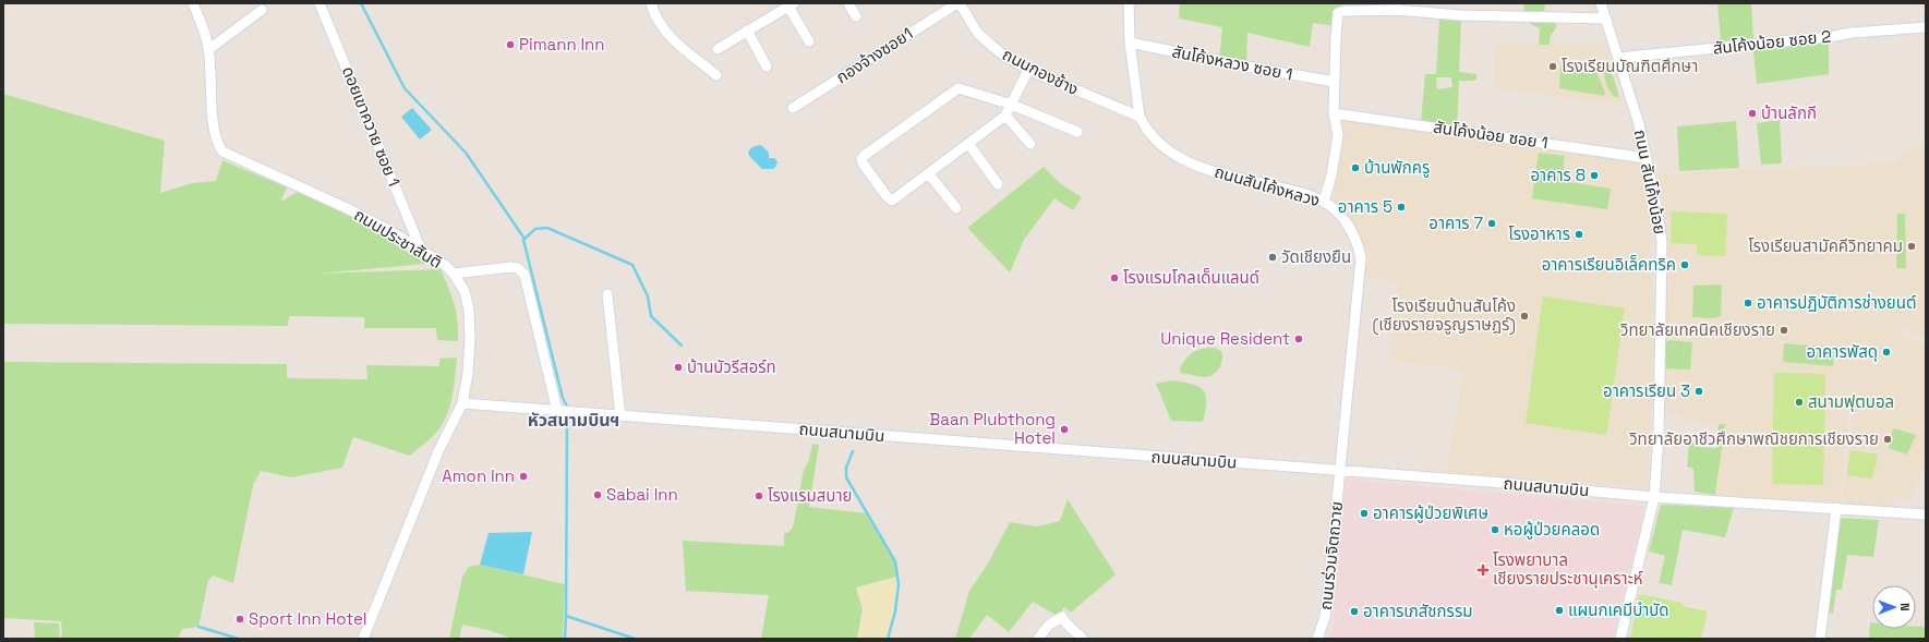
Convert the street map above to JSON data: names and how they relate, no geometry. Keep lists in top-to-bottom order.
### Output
{
  "streets": {
    "street": [
      "สันโค้งน้อย ซอย 2",
      "กองจ้างซอย1",
      "สันโค้งหลวง ซอย 1",
      "ถนนกองช้าง",
      "ดอยเขาควาย ซอย 1",
      "สันโค้งน้อย ซอย 1",
      "ถนน สันโค้งน้อย",
      "ถนนสันโค้งหลวง",
      "ถนนประชาสันติ",
      "ถนนสนามบิน",
      "ถนนร่วมจิตถวาย"
    ]
  },
  "crossings": [
    ["สันโค้งน้อย ซอย 2", "ถนน สันโค้งน้อย"],
    ["กองจ้างซอย1", "ถนนกองช้าง"],
    ["สันโค้งหลวง ซอย 1", "ถนนสันโค้งหลวง"],
    ["ถนนกองช้าง", "ถนนสันโค้งหลวง"],
    ["ดอยเขาควาย ซอย 1", "ถนนประชาสันติ"],
    ["สันโค้งน้อย ซอย 1", "ถนน สันโค้งน้อย"],
    ["ถนน สันโค้งน้อย", "ถนนสนามบิน"],
    ["ถนนสันโค้งหลวง", "ถนนสนามบิน"],
    ["ถนนสันโค้งหลวง", "ถนนร่วมจิตถวาย"],
    ["ถนนประชาสันติ", "ถนนสนามบิน"],
    ["ถนนสนามบิน", "ถนนร่วมจิตถวาย"]
  ],
  "districts": ["หัวสนามบินฯ"],
  "places": {
    "other": [
      "Pimann Inn",
      "โรงเรียนบัณฑิตศึกษา",
      "บ้านลักกี",
      "บ้านพักครู",
      "อาคาร 8",
      "อาคาร 5",
      "อาคาร 7",
      "โรงอาหาร",
      "โรงเรียนสามัคคีวิทยาคม",
      "วัดเชียงยืน",
      "อาคารเรียนอิเล็คทริค",
      "โรงแรมโกลเด็นแลนด์",
      "อาคารปฏิบัติการช่างยนต์",
      "โรงเรียนบ้านสันโค้ง (เชียงรายจรูญราษฎร์)",
      "วิทยาลัยเทคนิคเชียงราย",
      "Unique Resident",
      "อาคารพัสดุ",
      "บ้านบัวรีสอร์ท",
      "อาคารเรียน 3",
      "สนามฟุตบอล",
      "Baan Plubthong Hotel",
      "วิทยาลัยอาชีวศึกษาพณิชยการเชียงราย",
      "Amon Inn",
      "Sabai Inn",
      "โรงแรมสบาย",
      "อาคารผู้ป่วยพิเศษ",
      "หอผู้ป่วยคลอด",
      "แผนกเคมีบำบัด",
      "อาคารเภสัชกรรม",
      "Sport Inn Hotel"
    ],
    "health": ["โรงพยาบาล เชียงรายประชานุเคราะห์"]
  },
  "north": "right"
}
